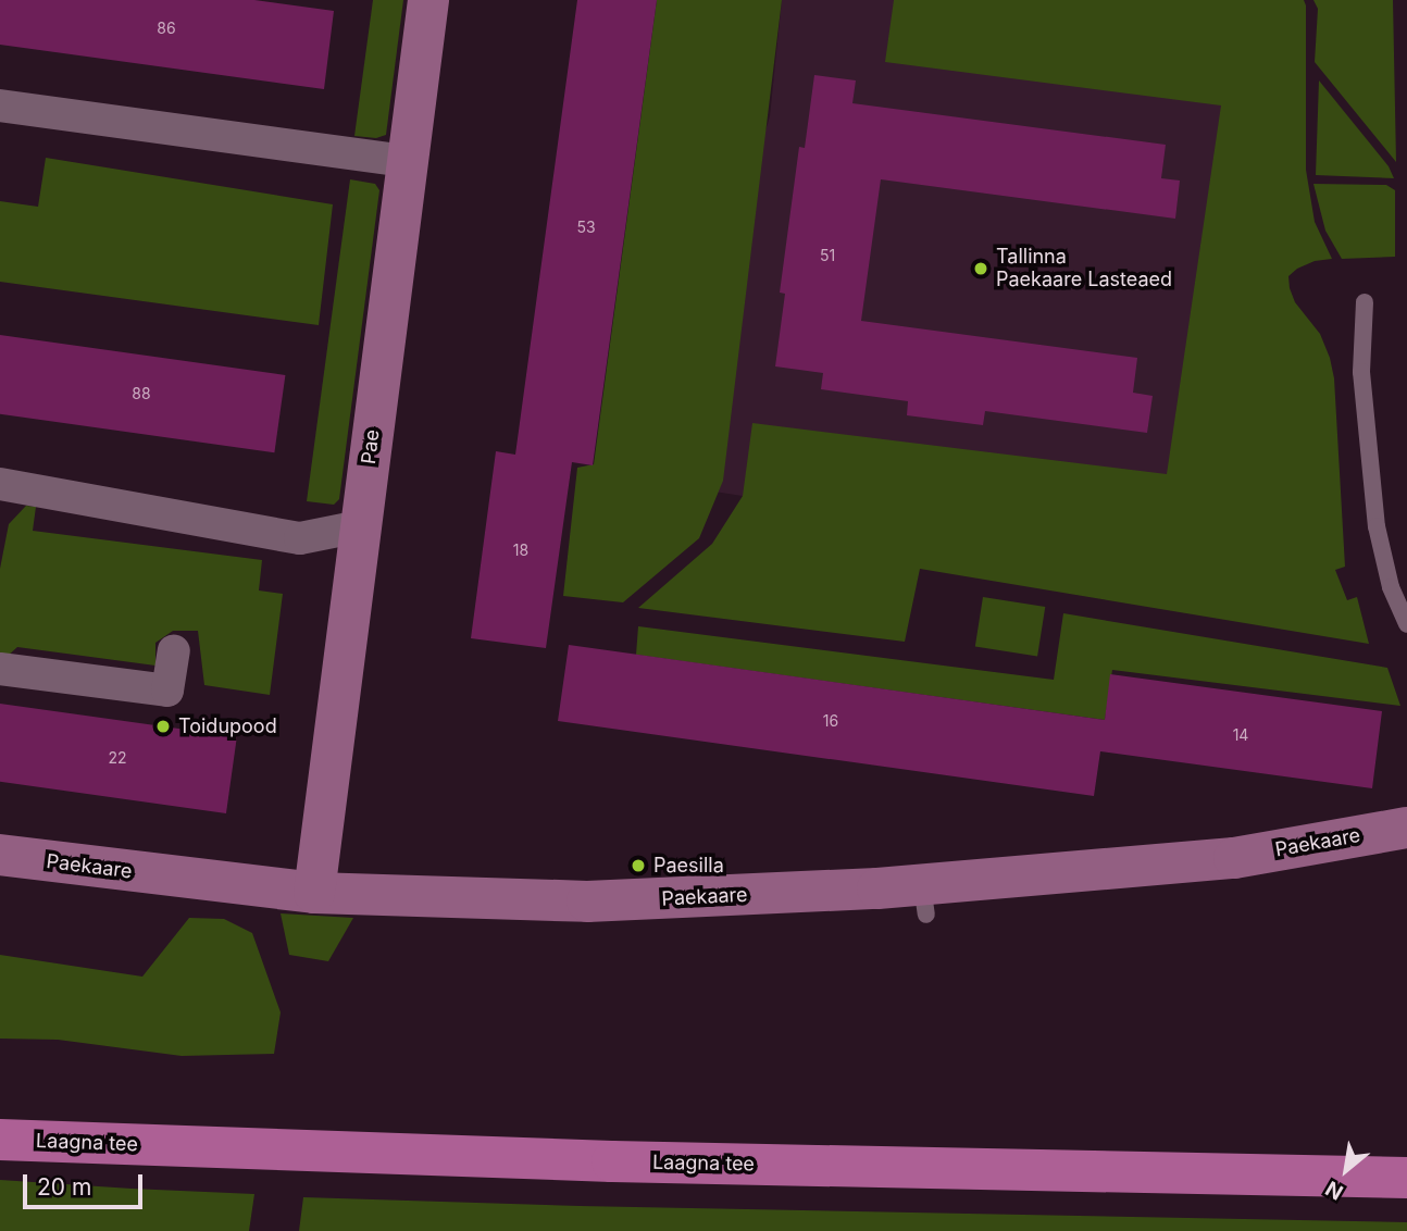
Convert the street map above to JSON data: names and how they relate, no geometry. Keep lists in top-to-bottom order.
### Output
{
  "streets": {
    "main road": ["Laagna tee"],
    "street": ["Pae", "Paekaare"]
  },
  "crossings": [
    ["Pae", "Paekaare"]
  ],
  "places": ["Tallinna Paekaare Lasteaed", "Toidupood", "Paesilla"],
  "house_numbers": [
    "86",
    "53",
    "51",
    "88",
    "18",
    "16",
    "14",
    "22"
  ],
  "scale_bar": "20 m",
  "north": "bottom left"
}
